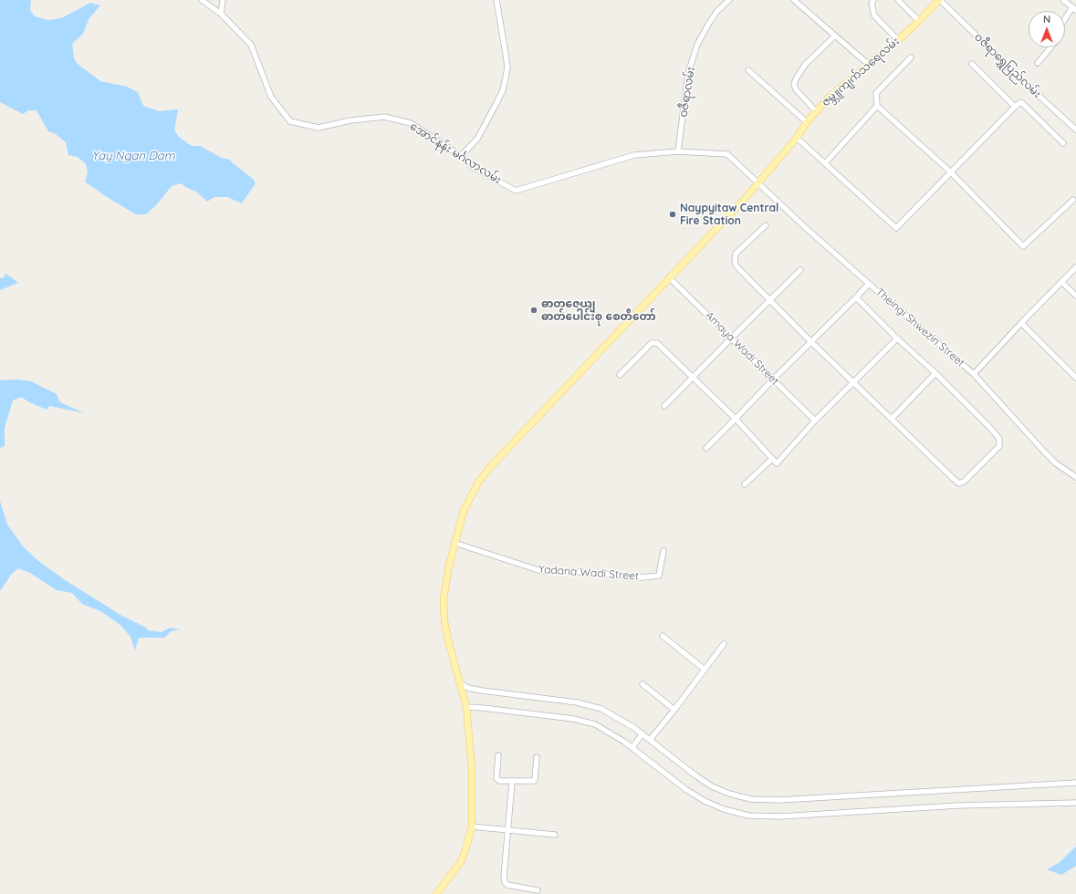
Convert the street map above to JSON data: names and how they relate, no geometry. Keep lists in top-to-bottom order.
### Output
{
  "streets": {
    "main road": ["ဇမ္ဘူကျက်သရေလမ်း"],
    "street": [
      "ဝဇီရာရွှေပြည်လမ်း",
      "ဝဇီရာလမ်း",
      "အောင်နန်း မင်္ဂလာလမ်း",
      "Theingi Shwezin Street",
      "Amaya Wadi Street",
      "Yadana Wadi Street"
    ]
  },
  "crossings": [
    ["ဝဇီရာရွှေပြည်လမ်း", "ဇမ္ဘူကျက်သရေလမ်း"],
    ["ဇမ္ဘူကျက်သရေလမ်း", "အောင်နန်း မင်္ဂလာလမ်း"],
    ["ဇမ္ဘူကျက်သရေလမ်း", "Theingi Shwezin Street"],
    ["ဇမ္ဘူကျက်သရေလမ်း", "Amaya Wadi Street"],
    ["ဇမ္ဘူကျက်သရေလမ်း", "Yadana Wadi Street"],
    ["ဝဇီရာလမ်း", "အောင်နန်း မင်္ဂလာလမ်း"],
    ["အောင်နန်း မင်္ဂလာလမ်း", "Theingi Shwezin Street"]
  ],
  "water": ["Yay Ngan Dam"],
  "places": ["Naypyitaw Central Fire Station", "ဓာတုဇေယျ ဓာတ်ပေါင်းစု စေတီတော်"],
  "north": "top"
}
